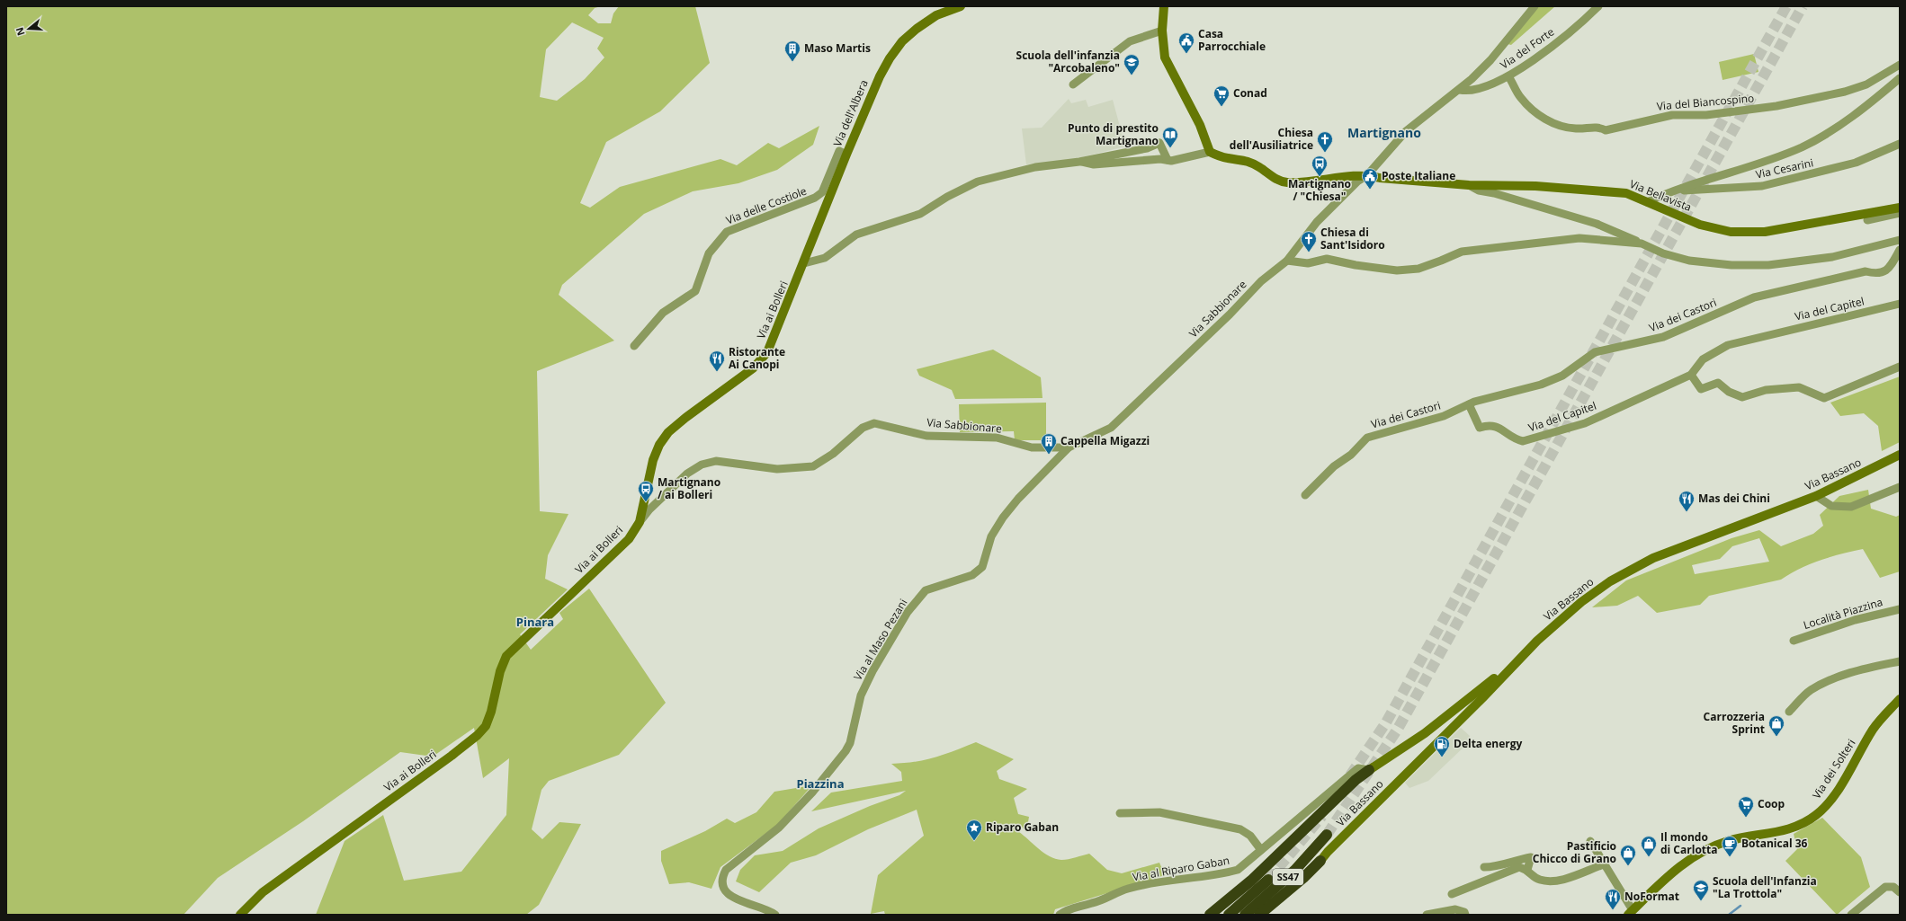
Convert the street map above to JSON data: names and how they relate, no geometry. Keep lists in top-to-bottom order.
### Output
{
  "streets": {
    "highway": ["SS47"],
    "street": [
      "Via del Forte",
      "Via del Biancospino",
      "Via dell'Albera",
      "Via Cesarini",
      "Via Bellavista",
      "Via delle Costiole",
      "Via Sabbionare",
      "Via del Capitel",
      "Via ai Bolleri",
      "Via dei Castori",
      "Via Bassano",
      "Località Piazzina",
      "Via al Maso Pezani",
      "Via dei Solteri",
      "Via al Riparo Gaban"
    ]
  },
  "crossings": [
    ["Via del Forte", "Via del Biancospino"],
    ["Via del Forte", "Via Bellavista"],
    ["Via del Forte", "Via Sabbionare"],
    ["Via dell'Albera", "Via delle Costiole"],
    ["Via dell'Albera", "Via ai Bolleri"],
    ["Via Cesarini", "Via Bellavista"],
    ["Via Bellavista", "Via Sabbionare"],
    ["Via Sabbionare", "Via ai Bolleri"],
    ["Via Sabbionare", "Via al Maso Pezani"],
    ["Via del Capitel", "Via dei Castori"]
  ],
  "districts": ["Martignano", "Pinara", "Piazzina"],
  "places": {
    "public building": ["Casa Parrocchiale", "Poste Italiane"],
    "building": ["Maso Martis", "Cappella Migazzi"],
    "school or university": ["Scuola dell'infanzia \"Arcobaleno\"", "Scuola dell'Infanzia \"La Trottola\""],
    "supermarket": ["Conad", "Coop"],
    "library": ["Punto di prestito Martignano"],
    "church": ["Chiesa dell'Ausiliatrice", "Chiesa di Sant'Isidoro"],
    "bus stop": ["Martignano / \"Chiesa\"", "Martignano / ai Bolleri"],
    "restaurant": ["Ristorante Ai Canopi", "Mas dei Chini", "NoFormat"],
    "shop": ["Carrozzeria Sprint", "Il mondo di Carlotta", "Pastificio Chicco di Grano"],
    "fuel station": ["Delta energy"],
    "place": ["Riparo Gaban"],
    "cafe": ["Botanical 36"]
  },
  "north": "left"
}
